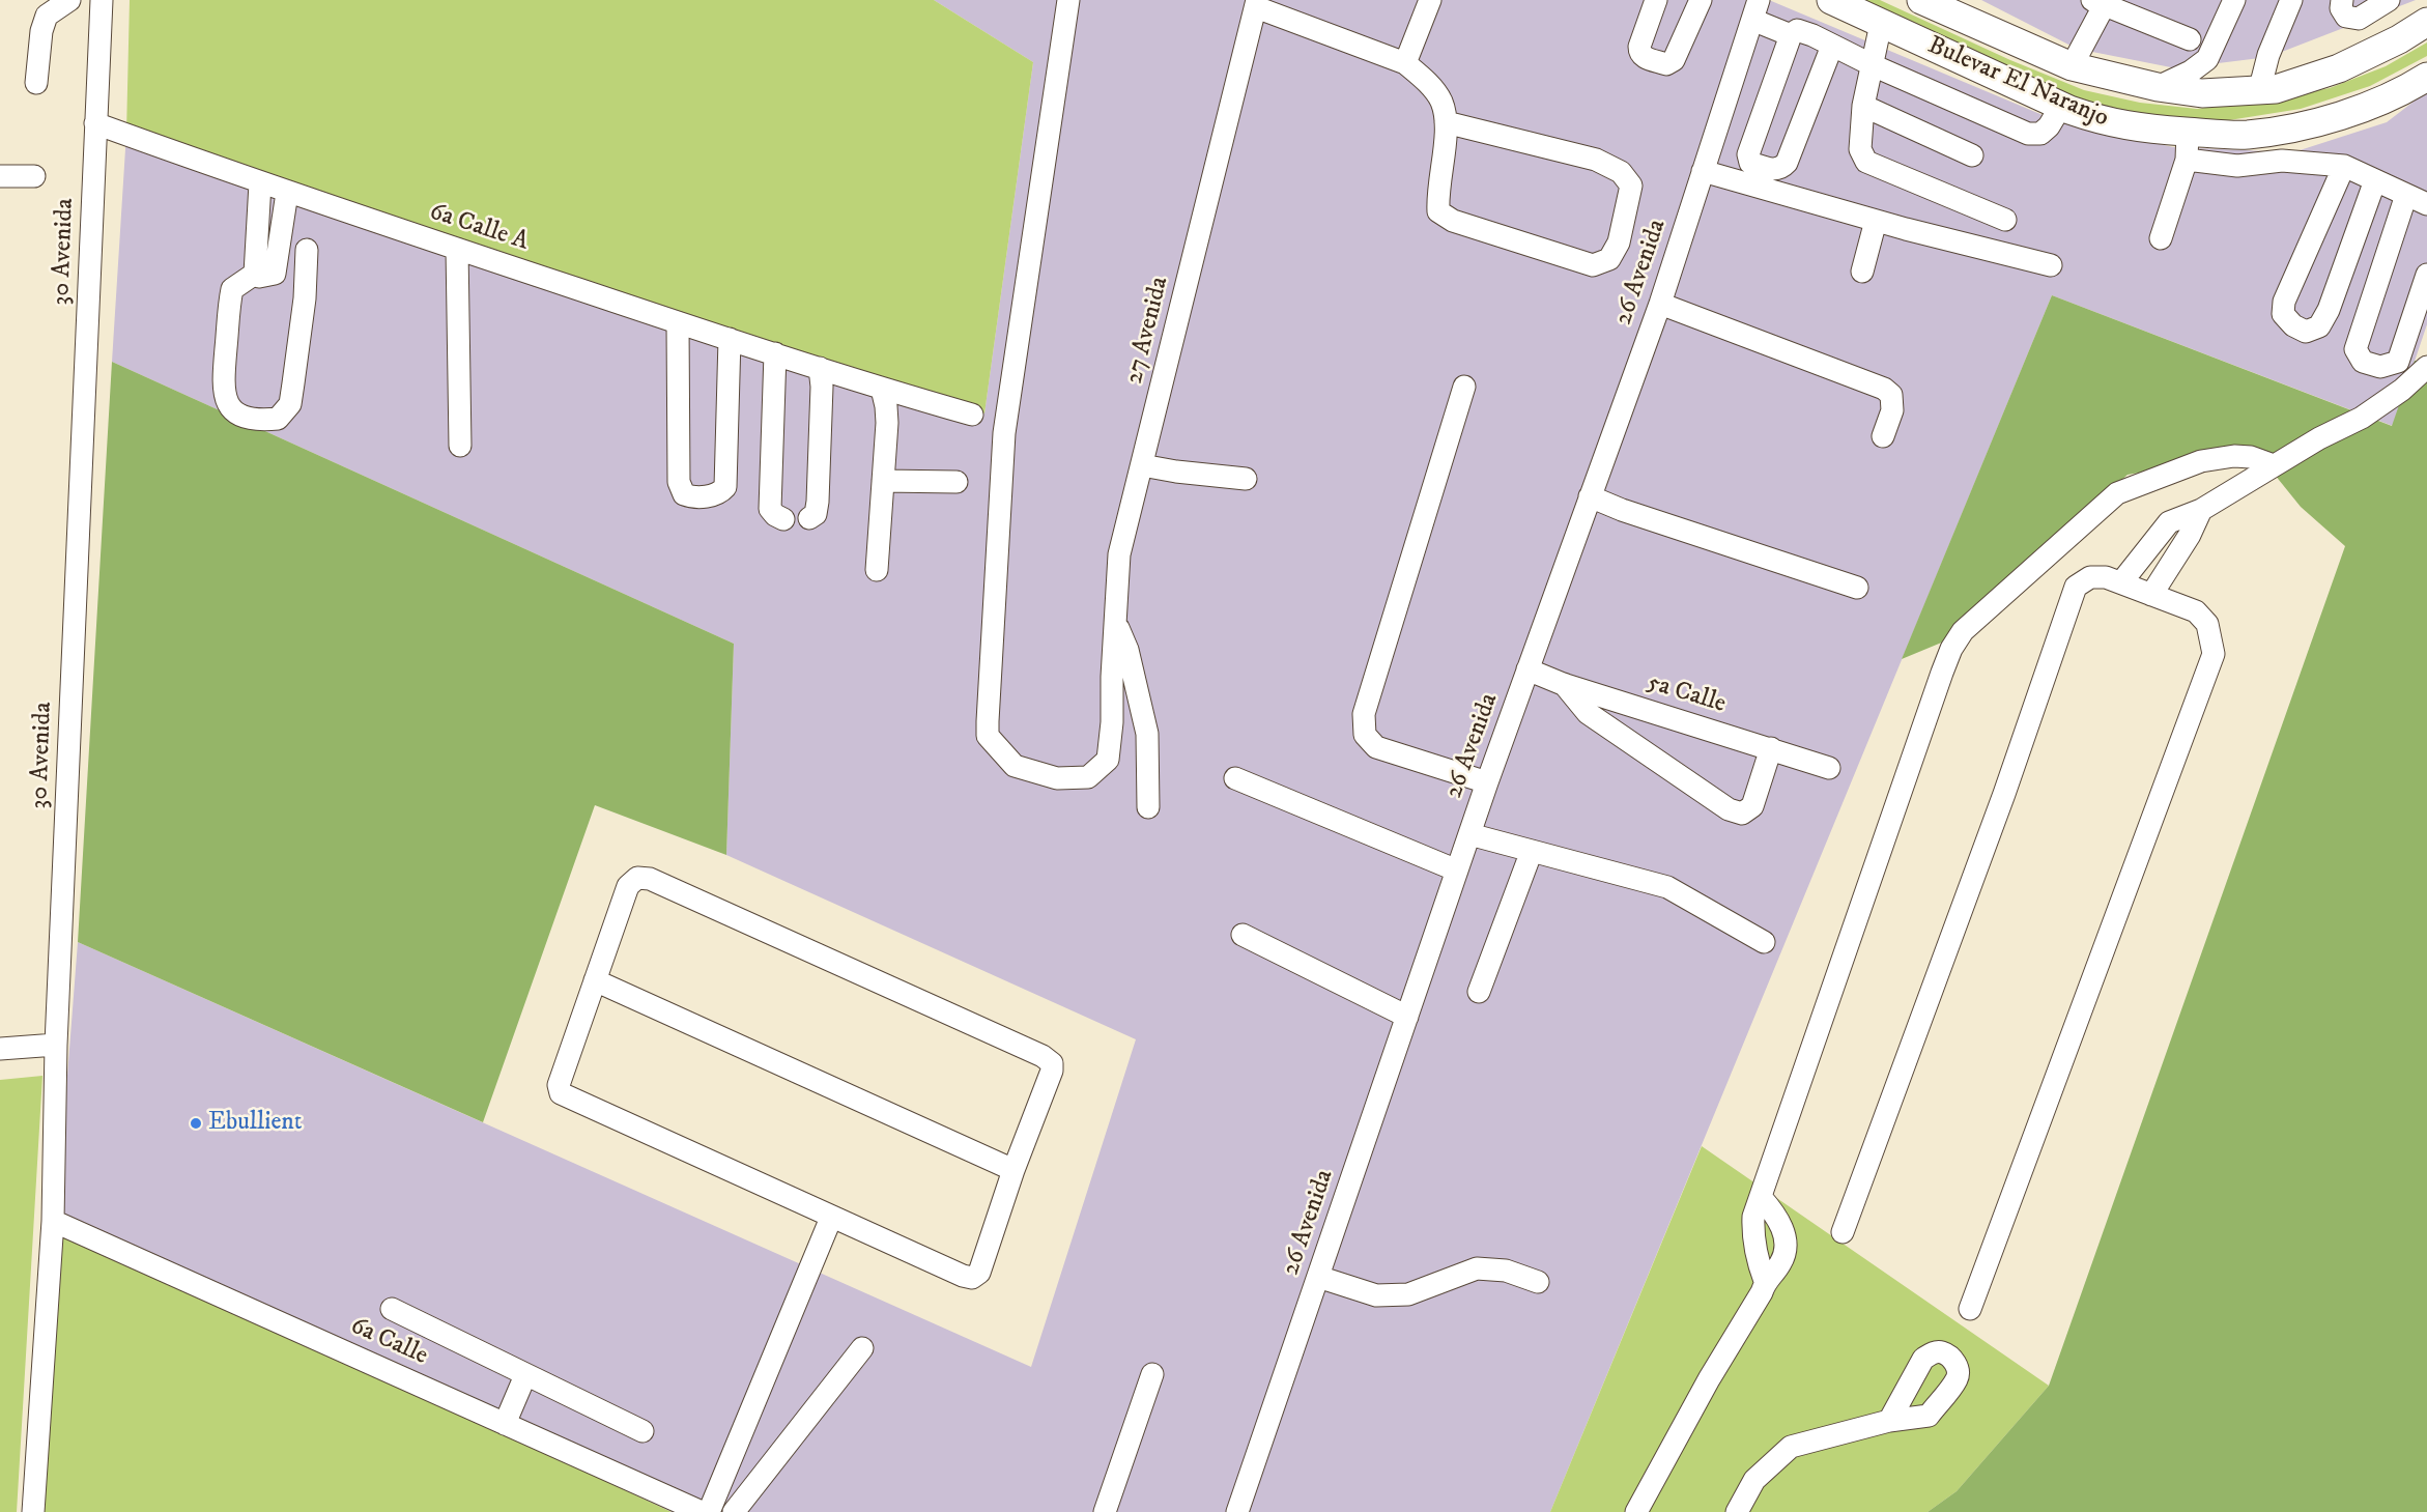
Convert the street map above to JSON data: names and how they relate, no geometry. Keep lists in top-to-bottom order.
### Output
{
  "streets": {
    "main road": ["Bulevar El Naranjo"],
    "street": [
      "6a Calle A",
      "30 Avenida",
      "26 Avenida",
      "27 Avenida",
      "5a Calle",
      "6a Calle"
    ]
  },
  "crossings": [
    ["6a Calle A", "30 Avenida"],
    ["30 Avenida", "6a Calle"],
    ["26 Avenida", "5a Calle"]
  ],
  "places": ["Ebullient"]
}
